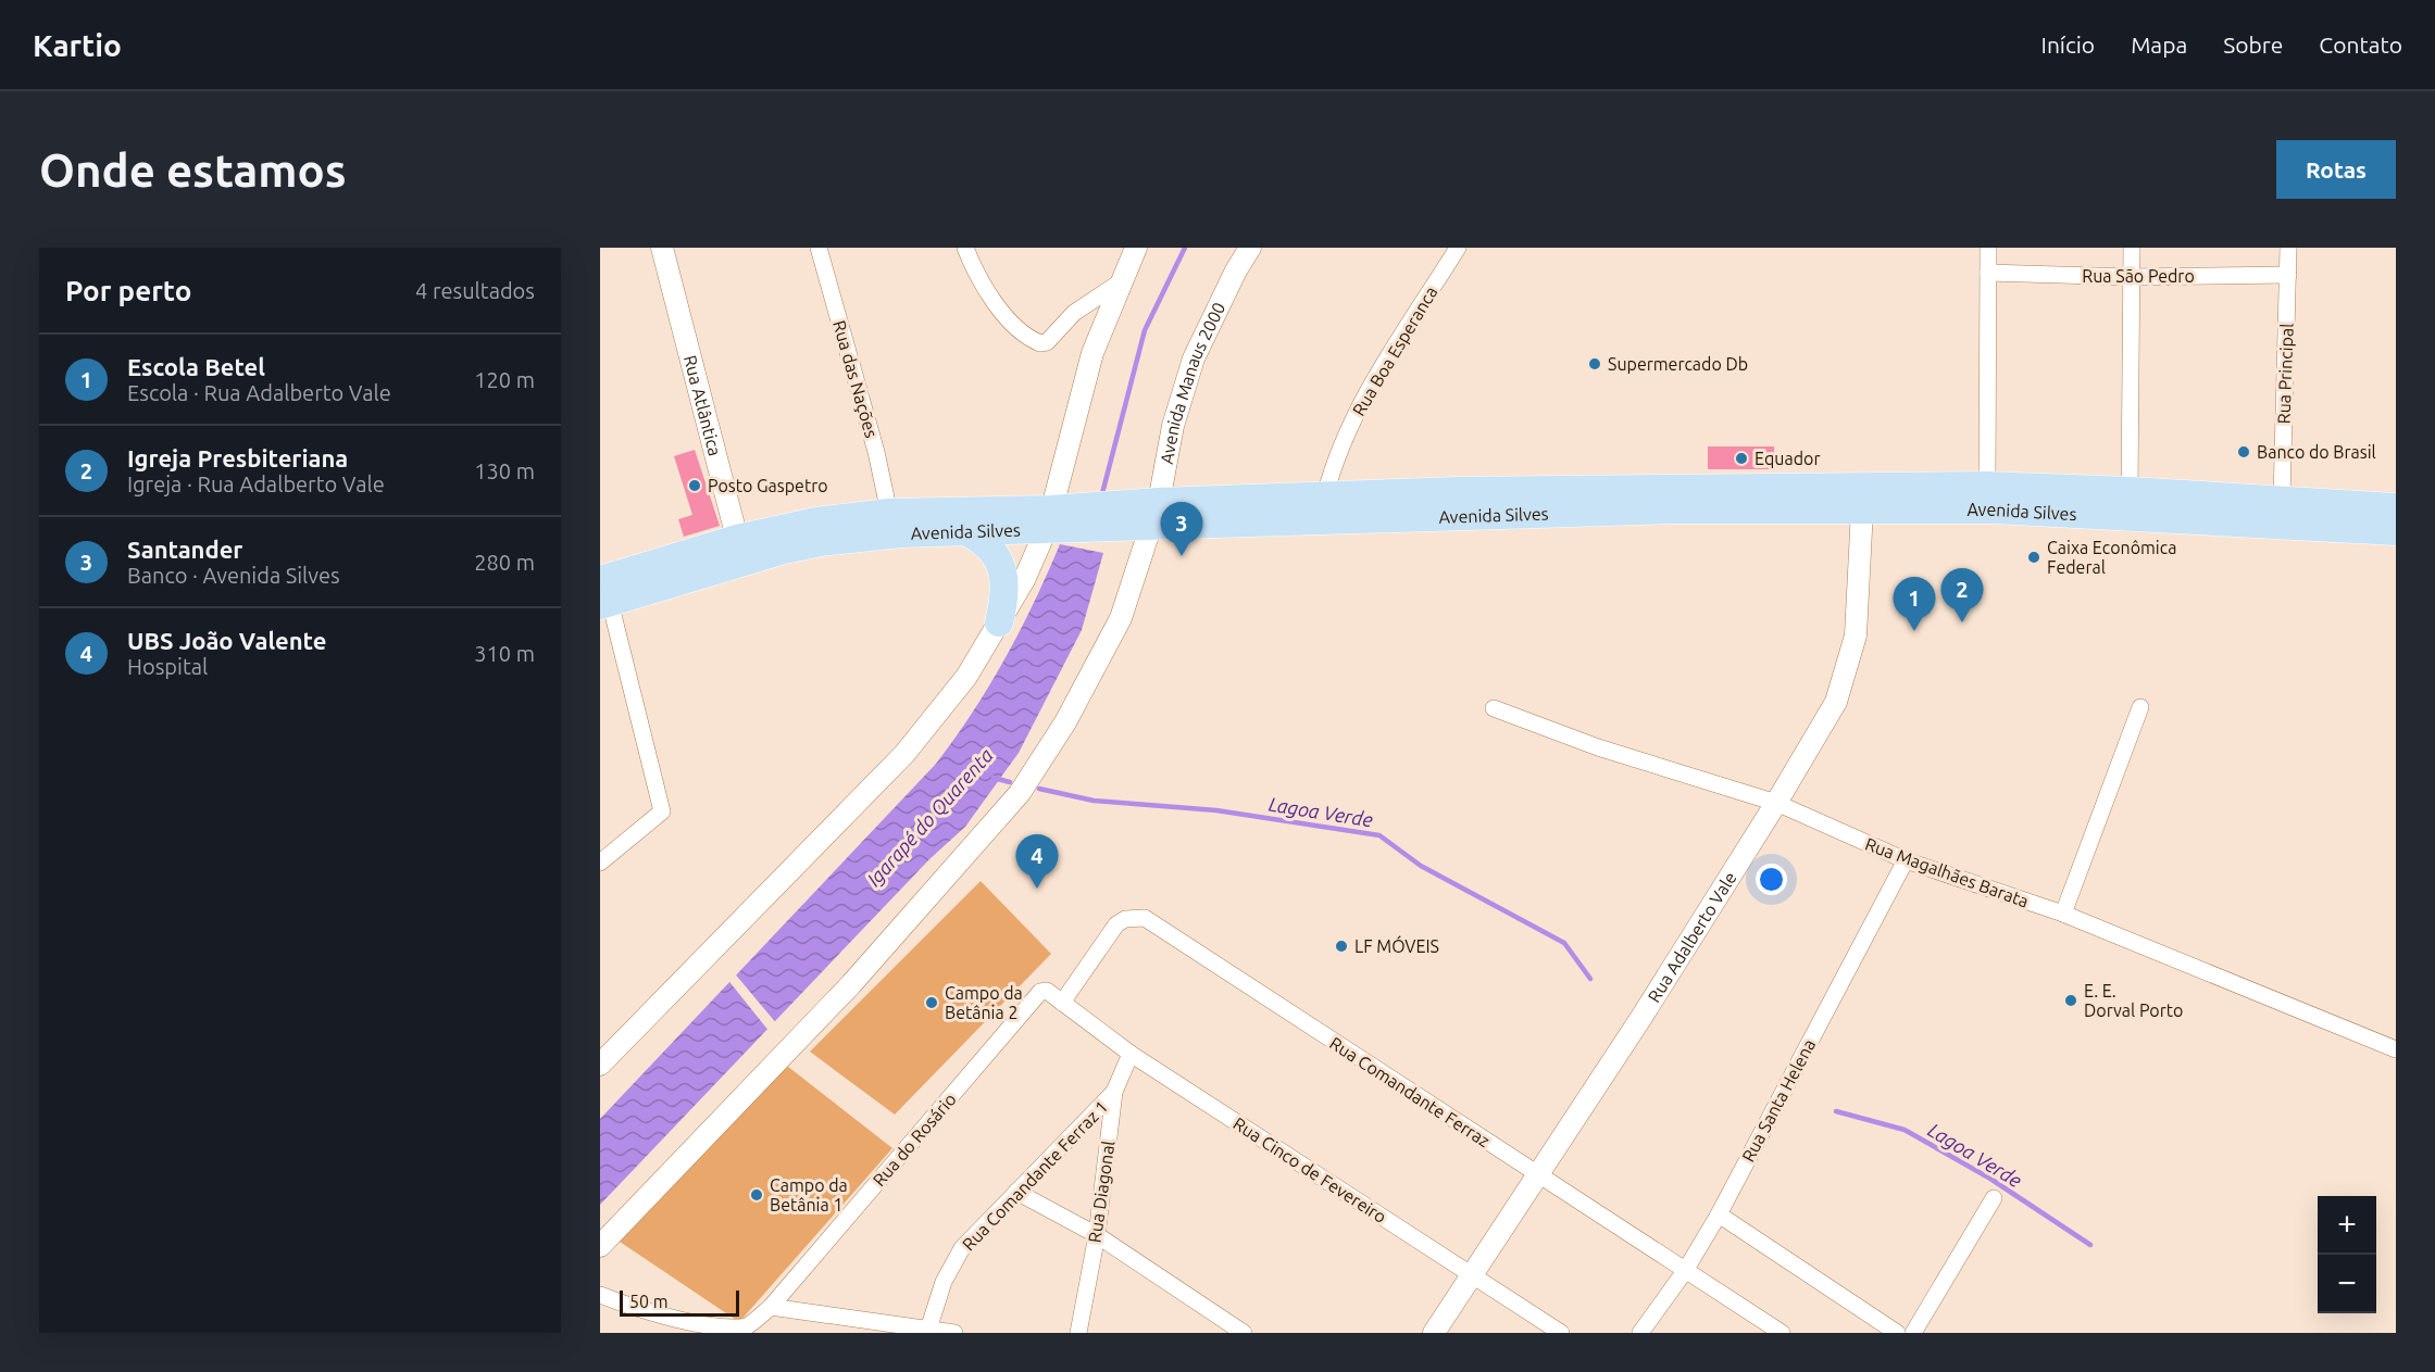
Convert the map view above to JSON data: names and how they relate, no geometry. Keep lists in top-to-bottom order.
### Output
{
  "streets": {
    "main road": ["Avenida Silves"],
    "street": [
      "Rua São Pedro",
      "Rua Boa Esperanca",
      "Rua Principal",
      "Rua das Nações",
      "Avenida Manaus 2000",
      "Rua Atlântica",
      "Rua Magalhães Barata",
      "Rua Adalberto Vale",
      "Rua Comandante Ferraz",
      "Rua Santa Helena",
      "Rua do Rosário",
      "Rua Cinco de Fevereiro",
      "Rua Comandante Ferraz 1",
      "Rua Diagonal"
    ]
  },
  "crossings": [
    ["Rua São Pedro", "Rua Principal"],
    ["Rua Boa Esperanca", "Avenida Silves"],
    ["Rua Principal", "Avenida Silves"],
    ["Rua das Nações", "Avenida Silves"],
    ["Avenida Manaus 2000", "Avenida Silves"],
    ["Rua Atlântica", "Avenida Silves"],
    ["Avenida Silves", "Rua Adalberto Vale"],
    ["Rua Magalhães Barata", "Rua Adalberto Vale"],
    ["Rua Magalhães Barata", "Rua Santa Helena"],
    ["Rua Adalberto Vale", "Rua Comandante Ferraz"],
    ["Rua Adalberto Vale", "Rua Cinco de Fevereiro"],
    ["Rua Comandante Ferraz", "Rua Santa Helena"],
    ["Rua Comandante Ferraz", "Rua do Rosário"],
    ["Rua Comandante Ferraz", "Rua Cinco de Fevereiro"],
    ["Rua do Rosário", "Rua Cinco de Fevereiro"],
    ["Rua Cinco de Fevereiro", "Rua Diagonal"],
    ["Rua Comandante Ferraz 1", "Rua Diagonal"]
  ],
  "water": ["Lagoa Verde", "Igarapé do Quarenta"],
  "places": [
    "Supermercado Db",
    "Banco do Brasil",
    "Equador",
    "Posto Gaspetro",
    "Caixa Econômica Federal",
    "LF MÓVEIS",
    "E. E. Dorval Porto",
    "Campo da Betânia 2",
    "Campo da Betânia 1"
  ],
  "scale_bar": "50 m",
  "page": {
    "header": "Kartio",
    "nav": [
      "Início",
      "Mapa",
      "Sobre",
      "Contato"
    ],
    "buttons": "Rotas",
    "title": "Onde estamos",
    "heading": ["Por perto", "4 resultados"],
    "list": [
      {
        "mark": "1",
        "name": "Escola Betel",
        "note": "Escola · Rua Adalberto Vale",
        "value": "120 m"
      },
      {
        "mark": "2",
        "name": "Igreja Presbiteriana",
        "note": "Igreja · Rua Adalberto Vale",
        "value": "130 m"
      },
      {
        "mark": "3",
        "name": "Santander",
        "note": "Banco · Avenida Silves",
        "value": "280 m"
      },
      {
        "mark": "4",
        "name": "UBS João Valente",
        "note": "Hospital",
        "value": "310 m"
      }
    ],
    "pins": [
      "3",
      "2",
      "1",
      "4"
    ],
    "map_buttons": ["+", "−"],
    "scale": "50 m"
  }
}
